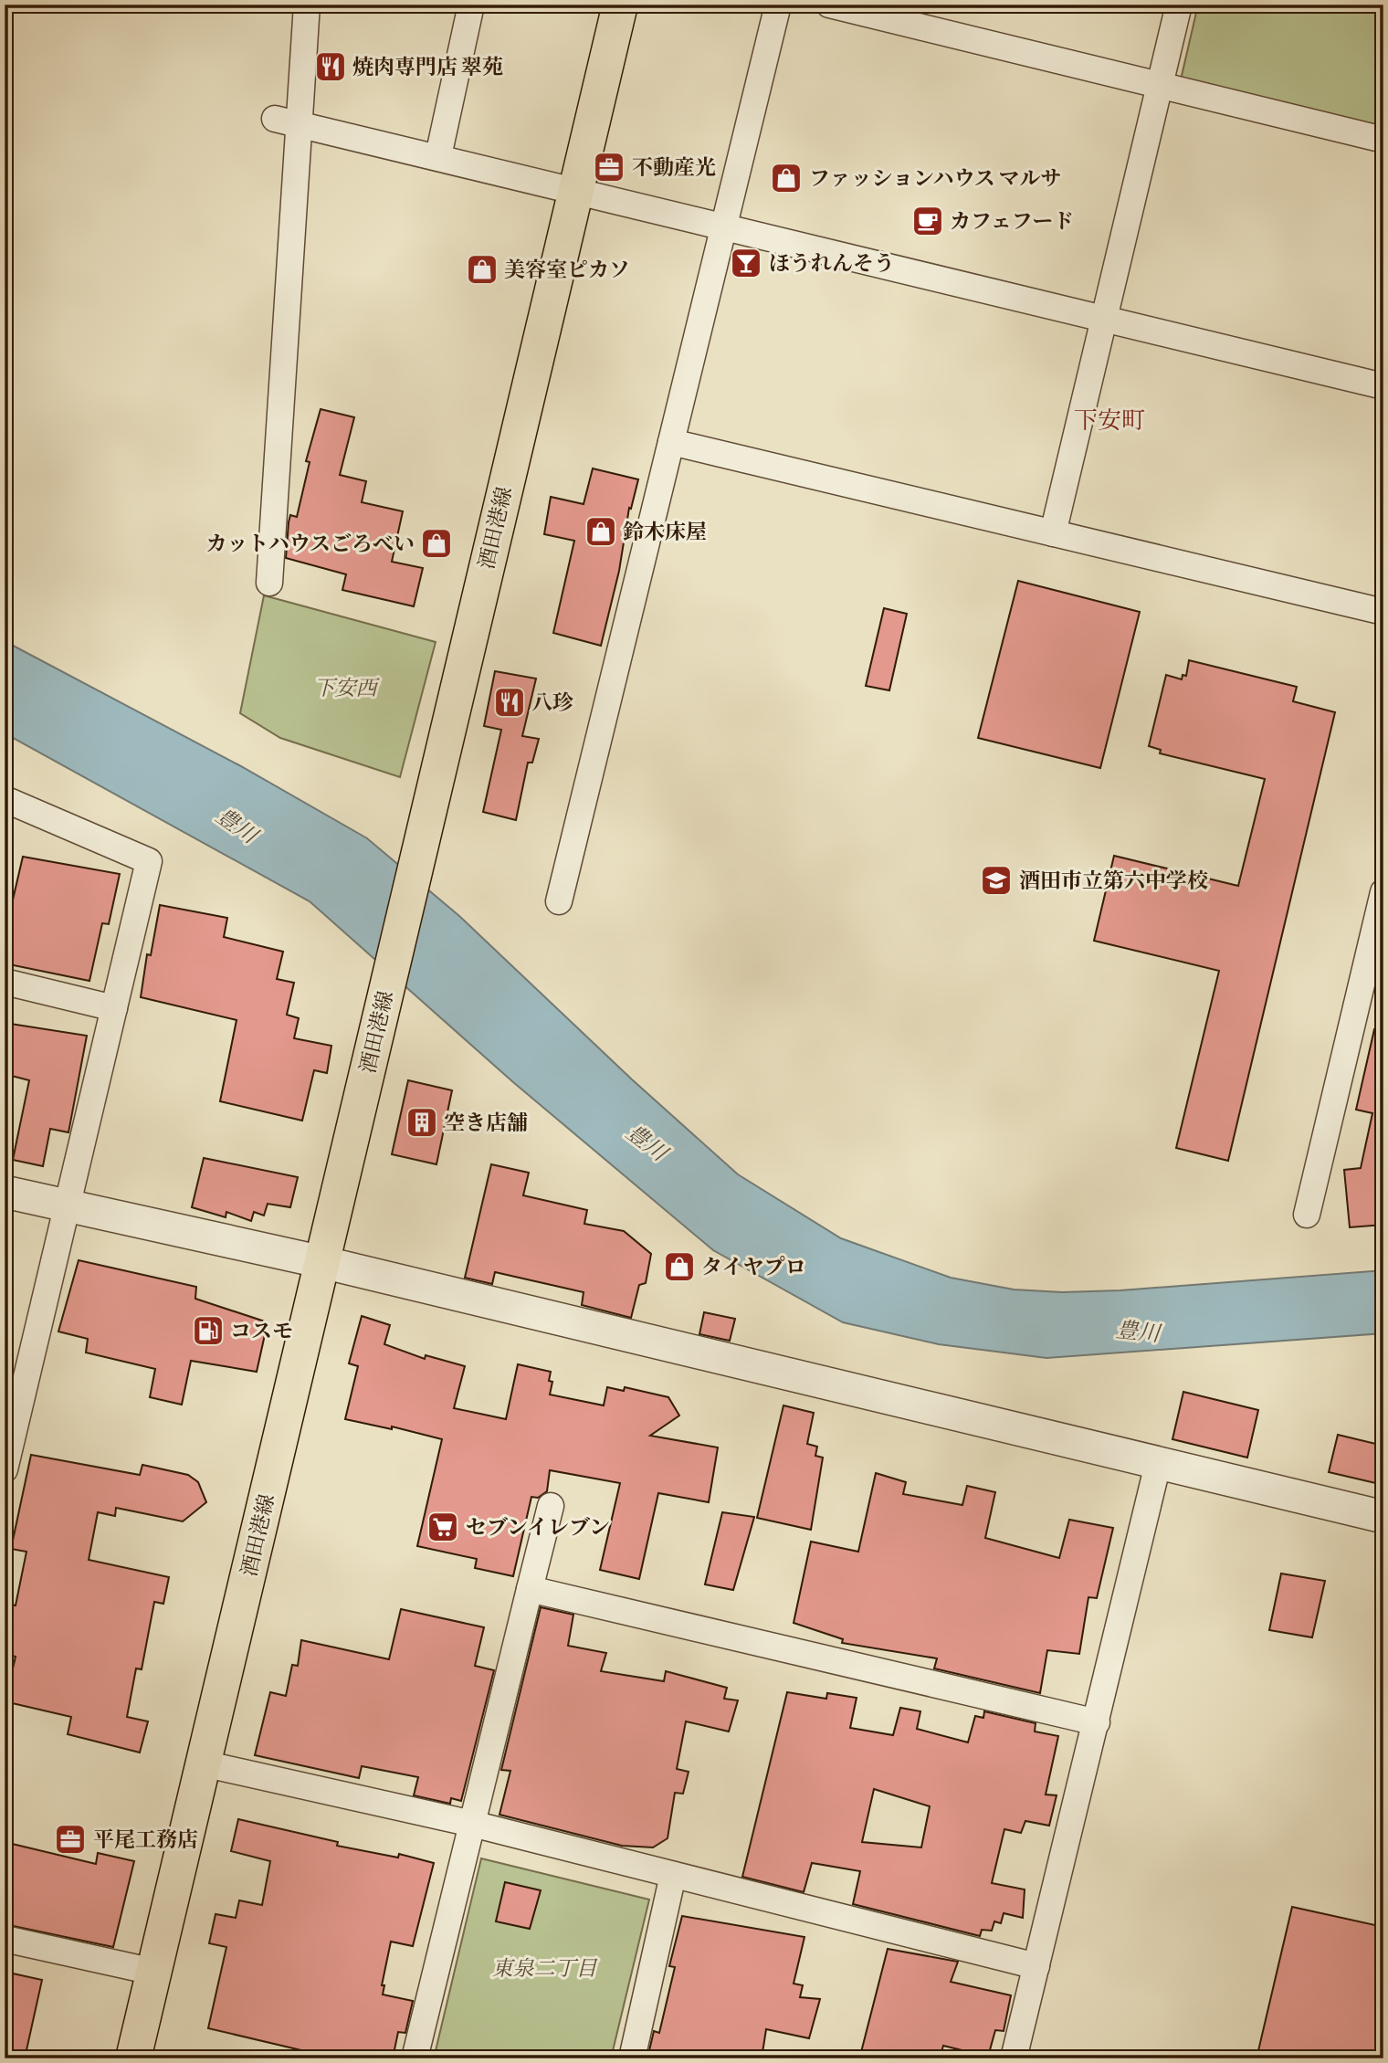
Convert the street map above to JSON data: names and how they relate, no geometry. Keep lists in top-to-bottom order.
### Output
{
  "streets": {
    "main road": ["酒田港線"]
  },
  "districts": ["下安町"],
  "water": ["豊川"],
  "parks": ["下安西", "東泉二丁目"],
  "places": {
    "restaurant": ["焼肉専門店 翠苑", "八珍"],
    "office": ["不動産光", "平尾工務店"],
    "shop": [
      "ファッションハウス マルサ",
      "美容室ピカソ",
      "鈴木床屋",
      "カットハウスごろべい",
      "タイヤプロ"
    ],
    "cafe": ["カフェフード"],
    "bar": ["ほうれんそう"],
    "school or university": ["酒田市立第六中学校"],
    "building": ["空き店舗"],
    "fuel station": ["コスモ"],
    "supermarket": ["セブンイレブン"]
  }
}
